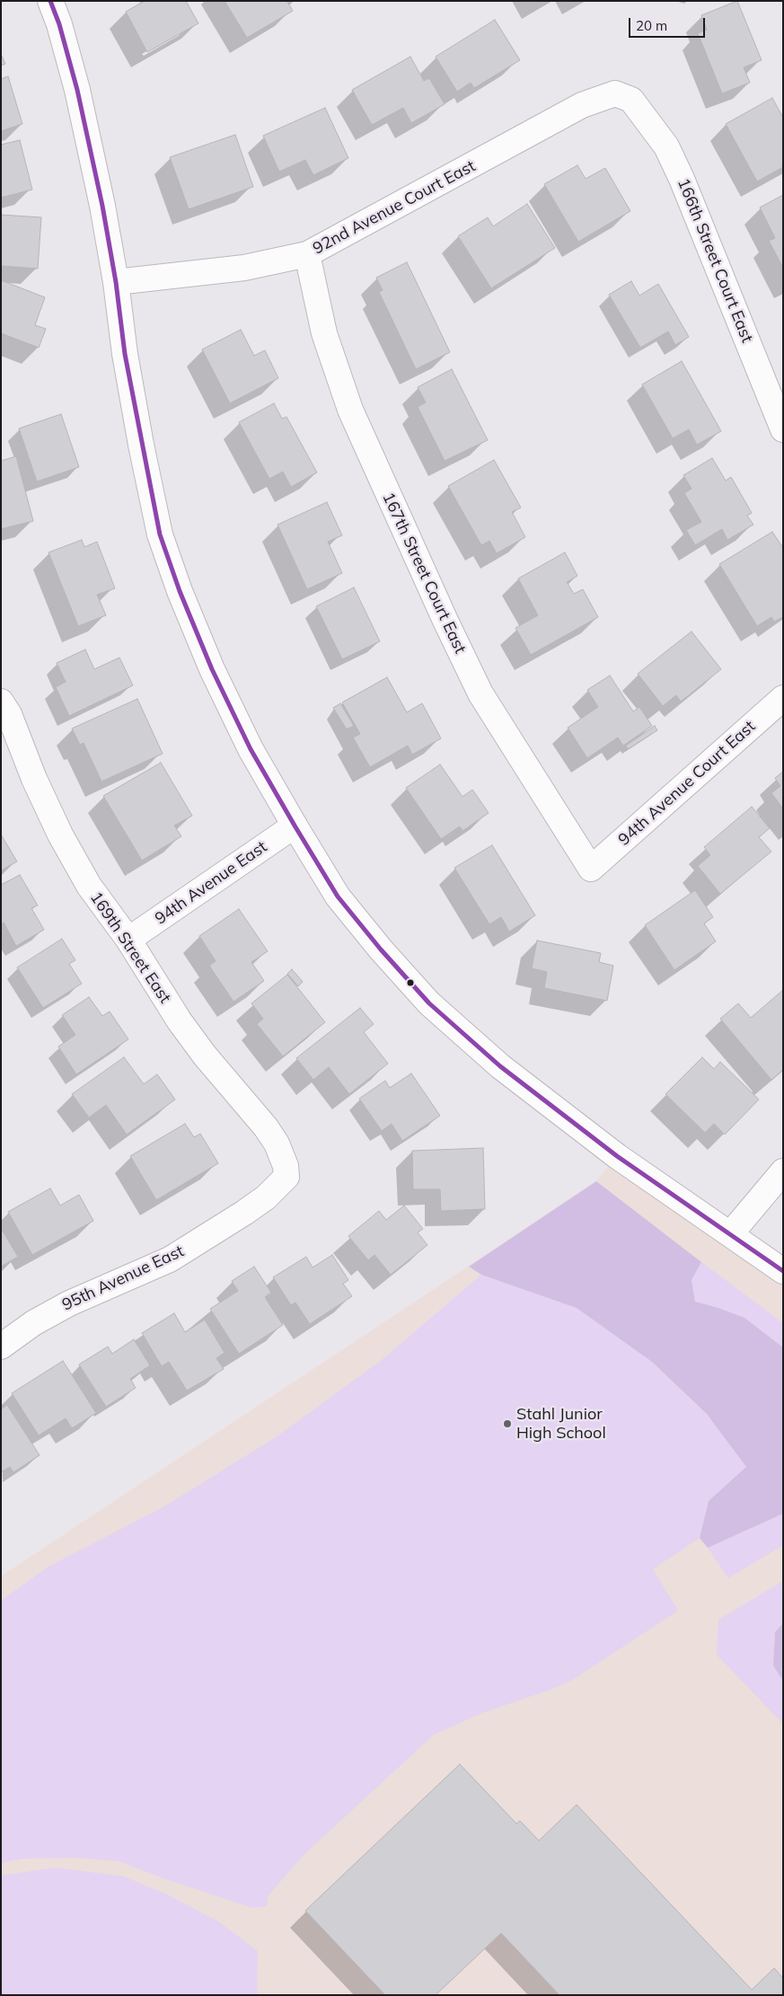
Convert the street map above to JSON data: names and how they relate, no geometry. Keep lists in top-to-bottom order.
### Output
{
  "streets": {
    "street": [
      "92nd Avenue Court East",
      "166th Street Court East",
      "167th Street Court East",
      "94th Avenue Court East",
      "94th Avenue East",
      "169th Street East",
      "95th Avenue East"
    ]
  },
  "crossings": [
    ["92nd Avenue Court East", "166th Street Court East"],
    ["92nd Avenue Court East", "167th Street Court East"],
    ["167th Street Court East", "94th Avenue Court East"],
    ["94th Avenue East", "169th Street East"],
    ["169th Street East", "95th Avenue East"]
  ],
  "places": ["Stahl Junior High School"],
  "scale_bar": "20 m"
}
